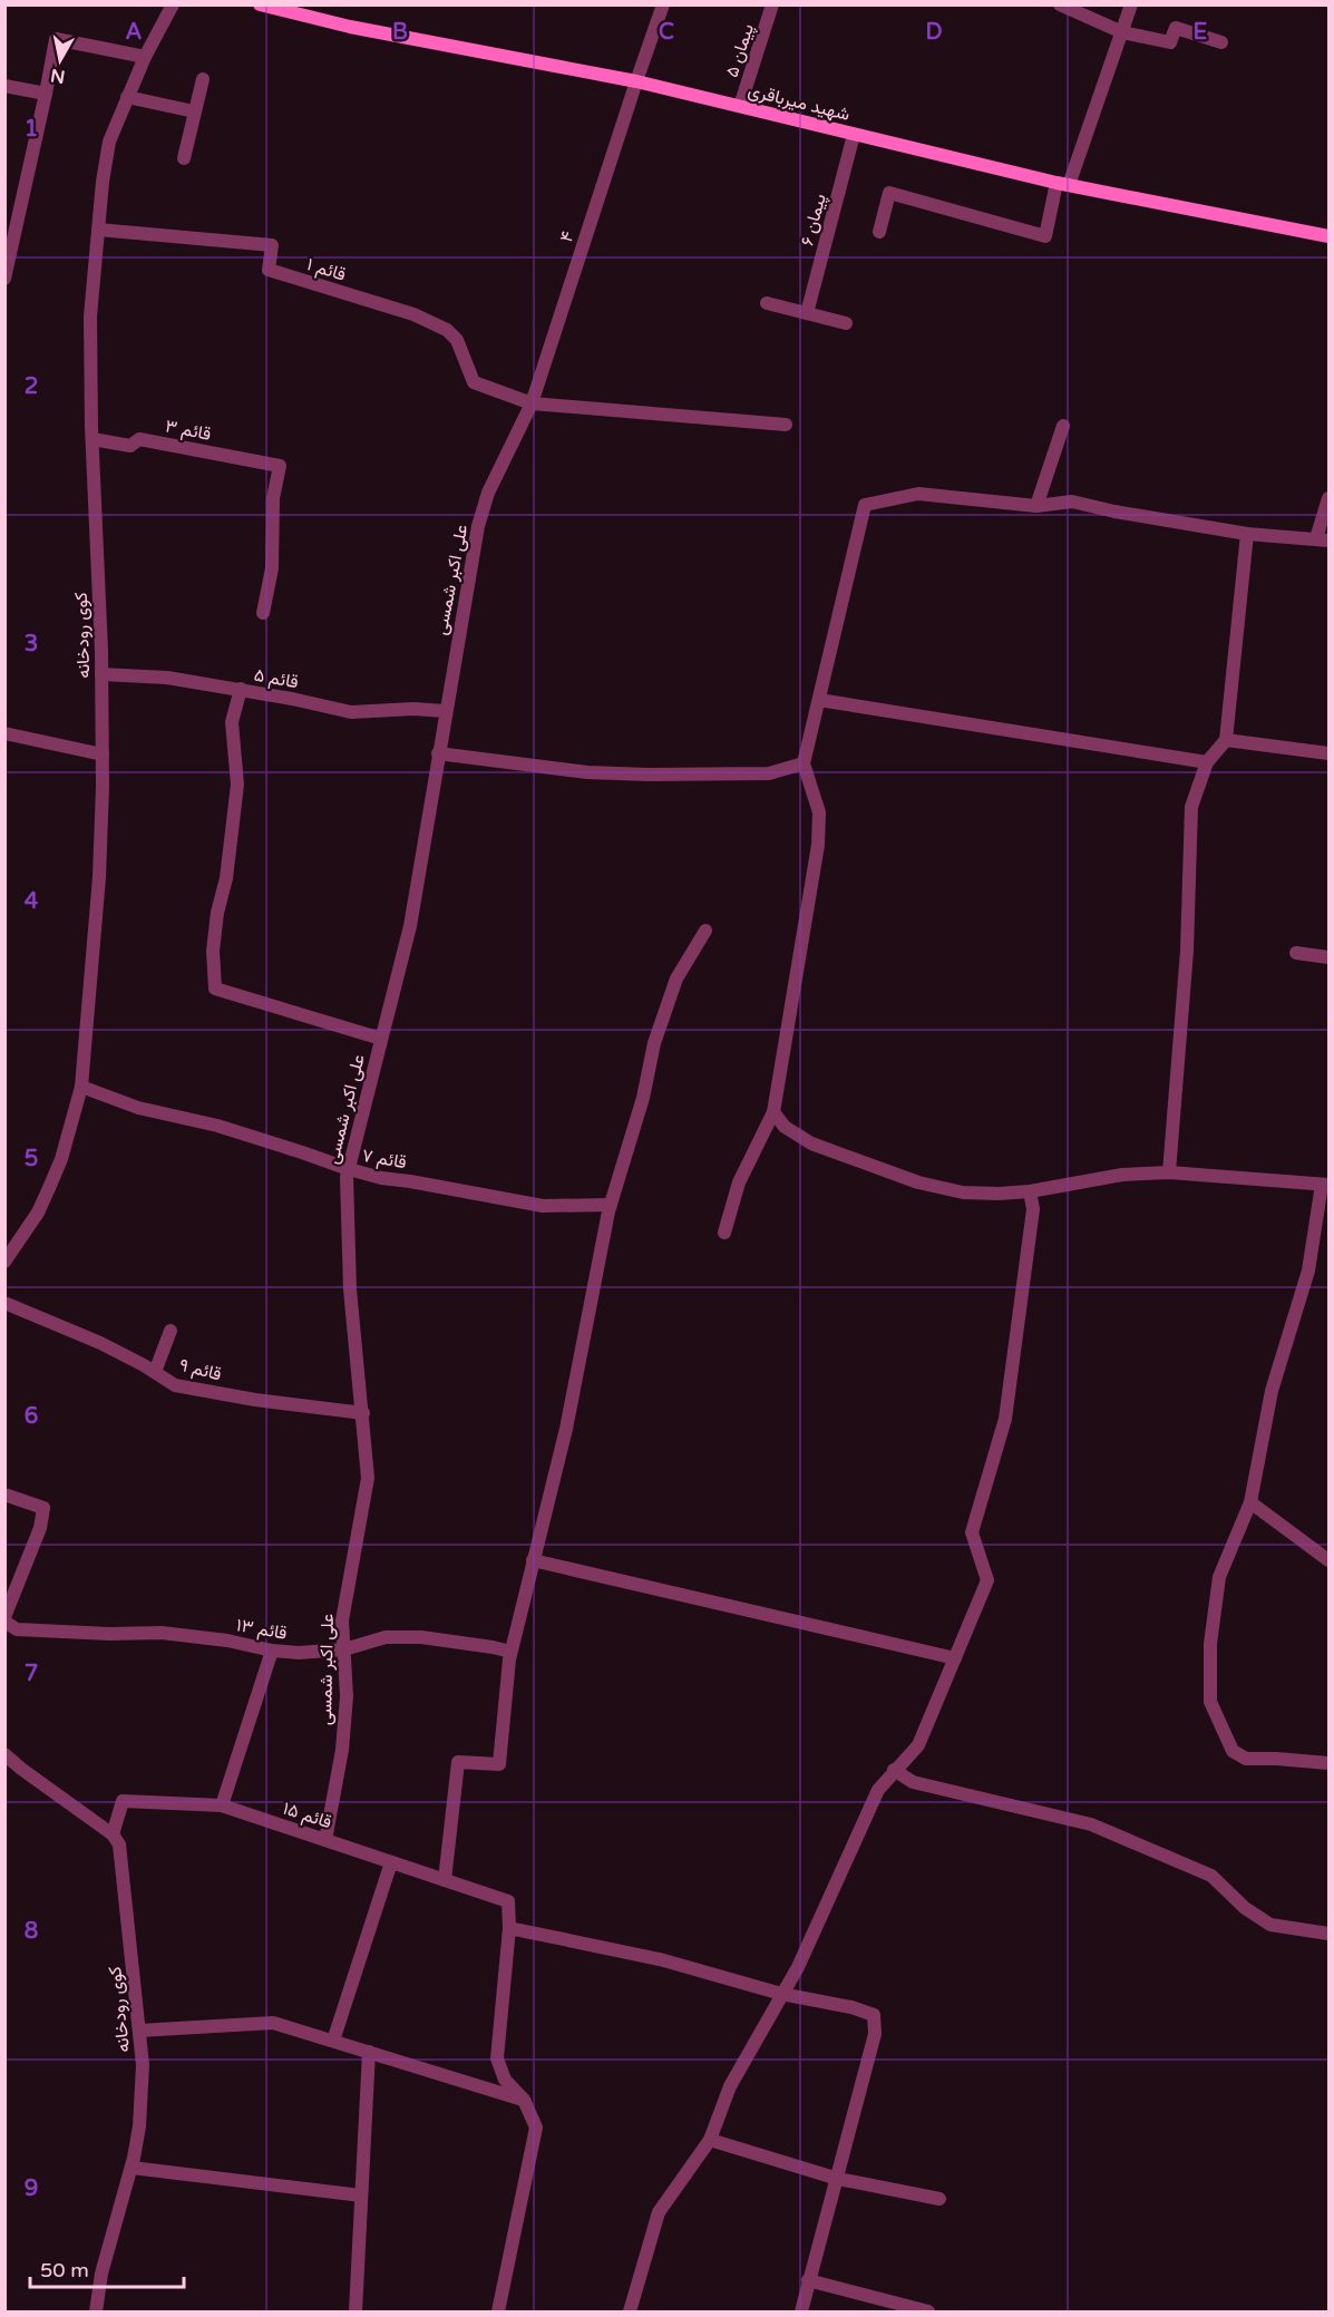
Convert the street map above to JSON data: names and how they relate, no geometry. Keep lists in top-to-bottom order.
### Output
{
  "streets": {
    "main road": ["شهید میرباقری"],
    "street": [
      "پیمان ۵",
      "پیمان ۶",
      "۴",
      "قائم ۱",
      "قائم ۳",
      "علی اکبر شمسی",
      "کوی رودخانه",
      "قائم ۵",
      "قائم ۷",
      "قائم ۹",
      "قائم ۱۳",
      "قائم ۱۵"
    ]
  },
  "crossings": [
    ["پیمان ۵", "شهید میرباقری"],
    ["شهید میرباقری", "پیمان ۶"],
    ["شهید میرباقری", "۴"],
    ["۴", "قائم ۱"],
    ["۴", "علی اکبر شمسی"],
    ["قائم ۱", "علی اکبر شمسی"],
    ["قائم ۱", "کوی رودخانه"],
    ["قائم ۳", "کوی رودخانه"],
    ["علی اکبر شمسی", "قائم ۵"],
    ["علی اکبر شمسی", "قائم ۷"],
    ["علی اکبر شمسی", "قائم ۹"],
    ["علی اکبر شمسی", "قائم ۱۳"],
    ["علی اکبر شمسی", "قائم ۱۵"],
    ["کوی رودخانه", "قائم ۵"],
    ["کوی رودخانه", "قائم ۷"],
    ["کوی رودخانه", "قائم ۱۵"]
  ],
  "scale_bar": "50 m",
  "north": "bottom",
  "grid": {
    "columns": [
      "A",
      "B",
      "C",
      "D",
      "E"
    ],
    "rows": [
      "1",
      "2",
      "3",
      "4",
      "5",
      "6",
      "7",
      "8",
      "9"
    ]
  }
}
